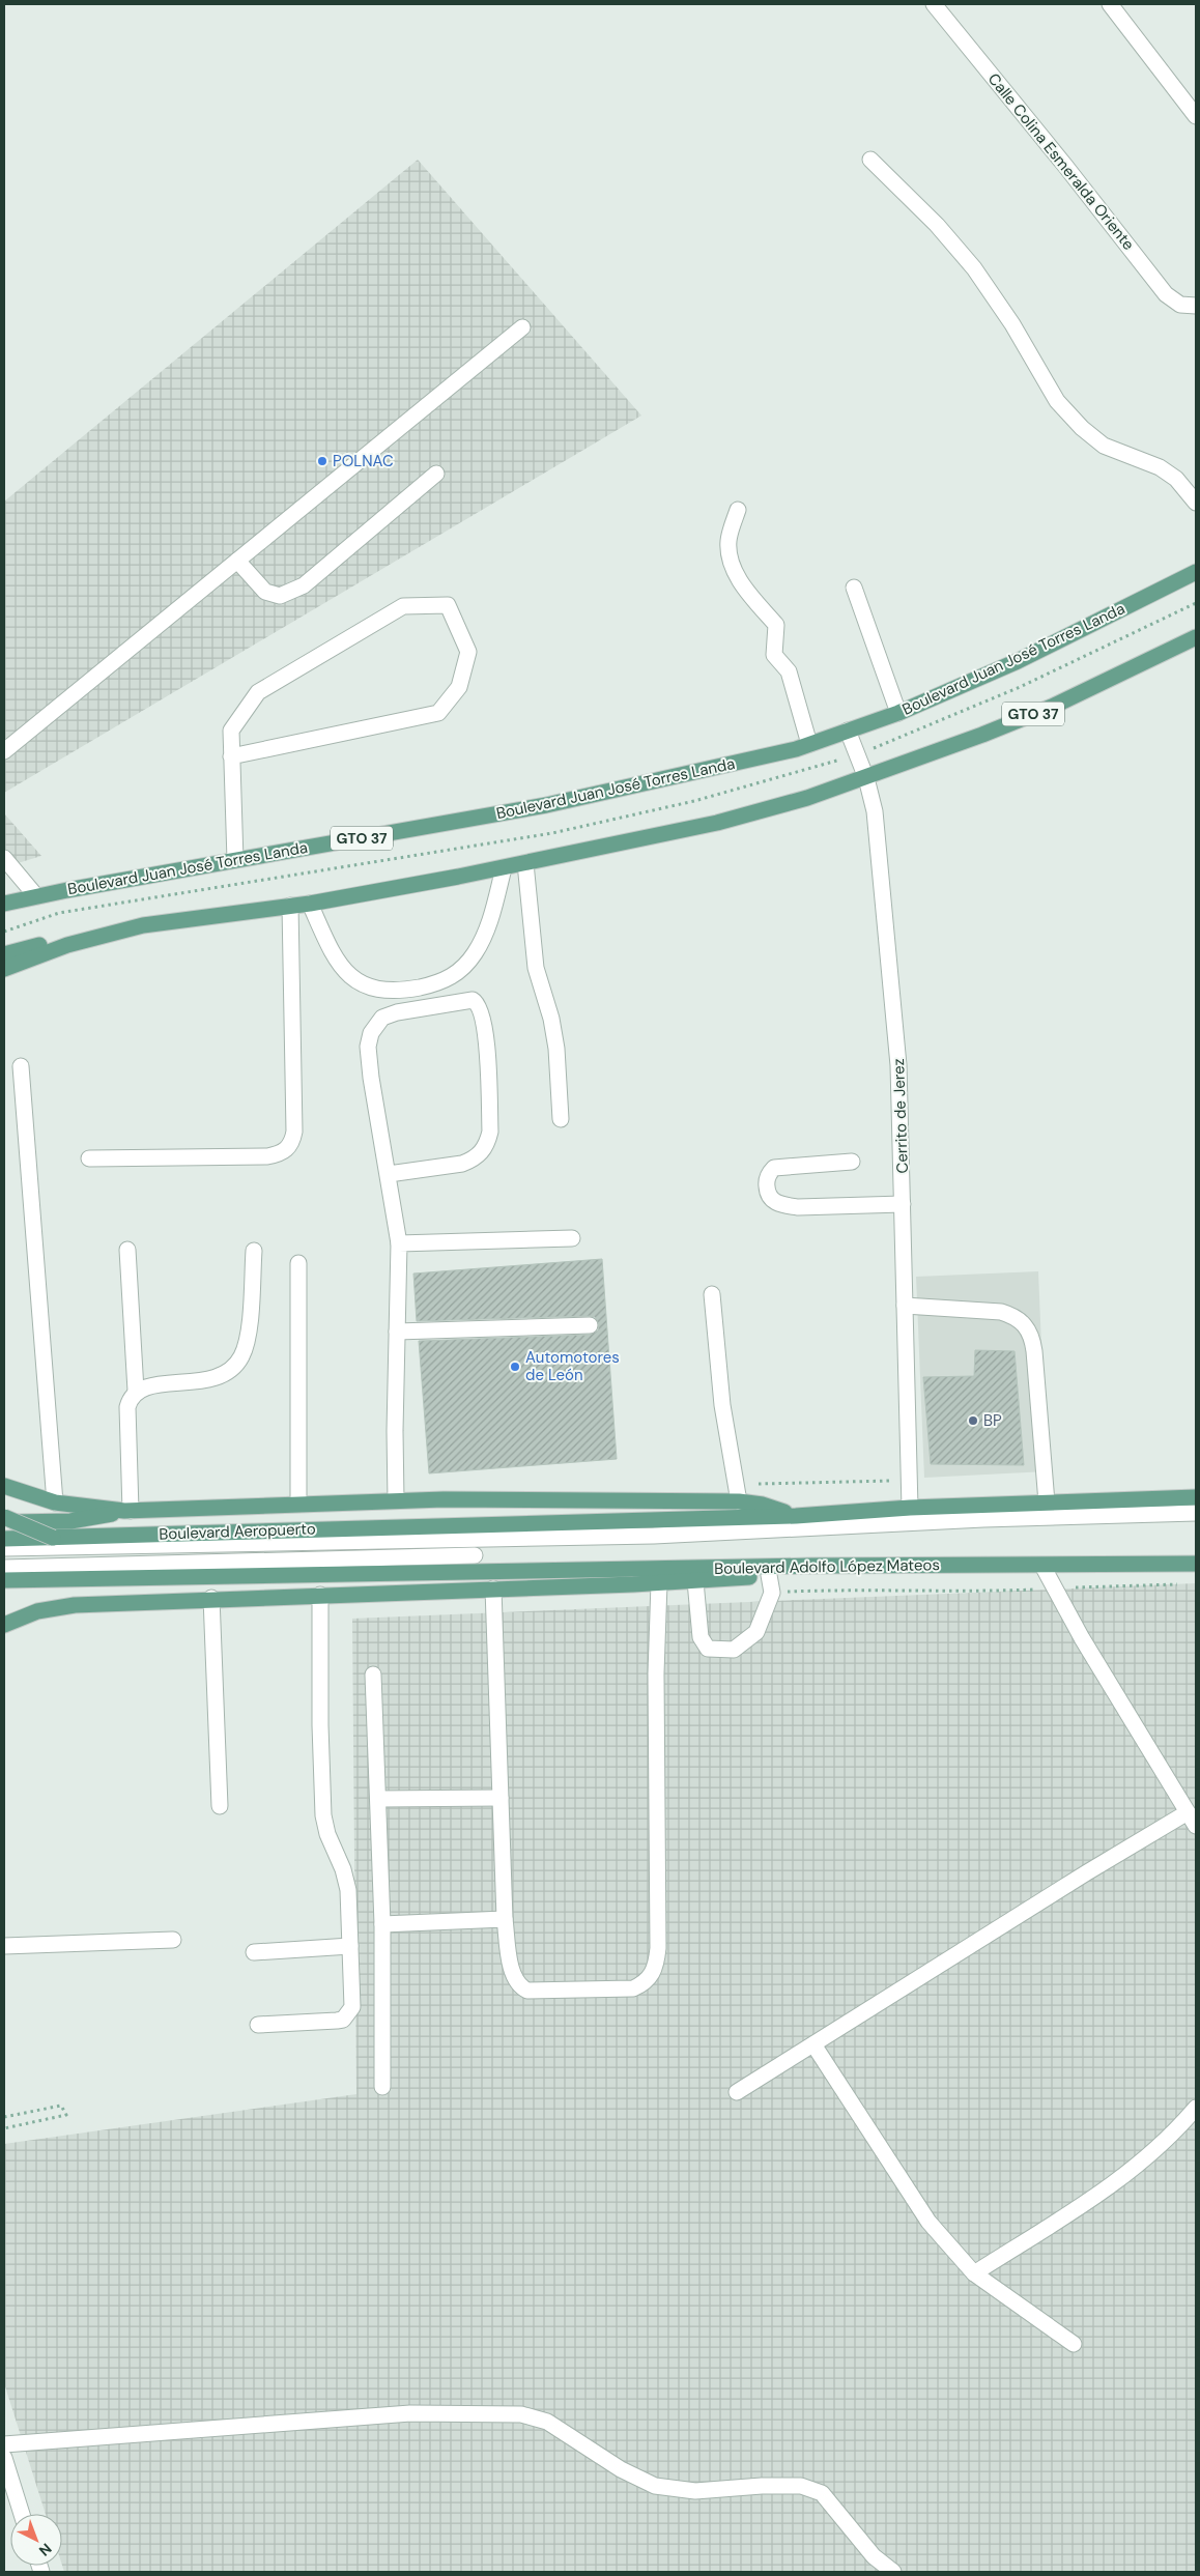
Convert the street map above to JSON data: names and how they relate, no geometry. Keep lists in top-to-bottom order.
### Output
{
  "streets": {
    "main road": [
      "Boulevard Juan José Torres Landa",
      "GTO 37",
      "Boulevard Aeropuerto",
      "Boulevard Adolfo López Mateos"
    ],
    "street": ["Calle Colina Esmeralda Oriente", "Cerrito de Jerez"]
  },
  "crossings": [
    ["Boulevard Juan José Torres Landa", "Cerrito de Jerez"],
    ["GTO 37", "Cerrito de Jerez"]
  ],
  "places": ["POLNAC", "Automotores de León", "BP"],
  "north": "bottom right"
}
